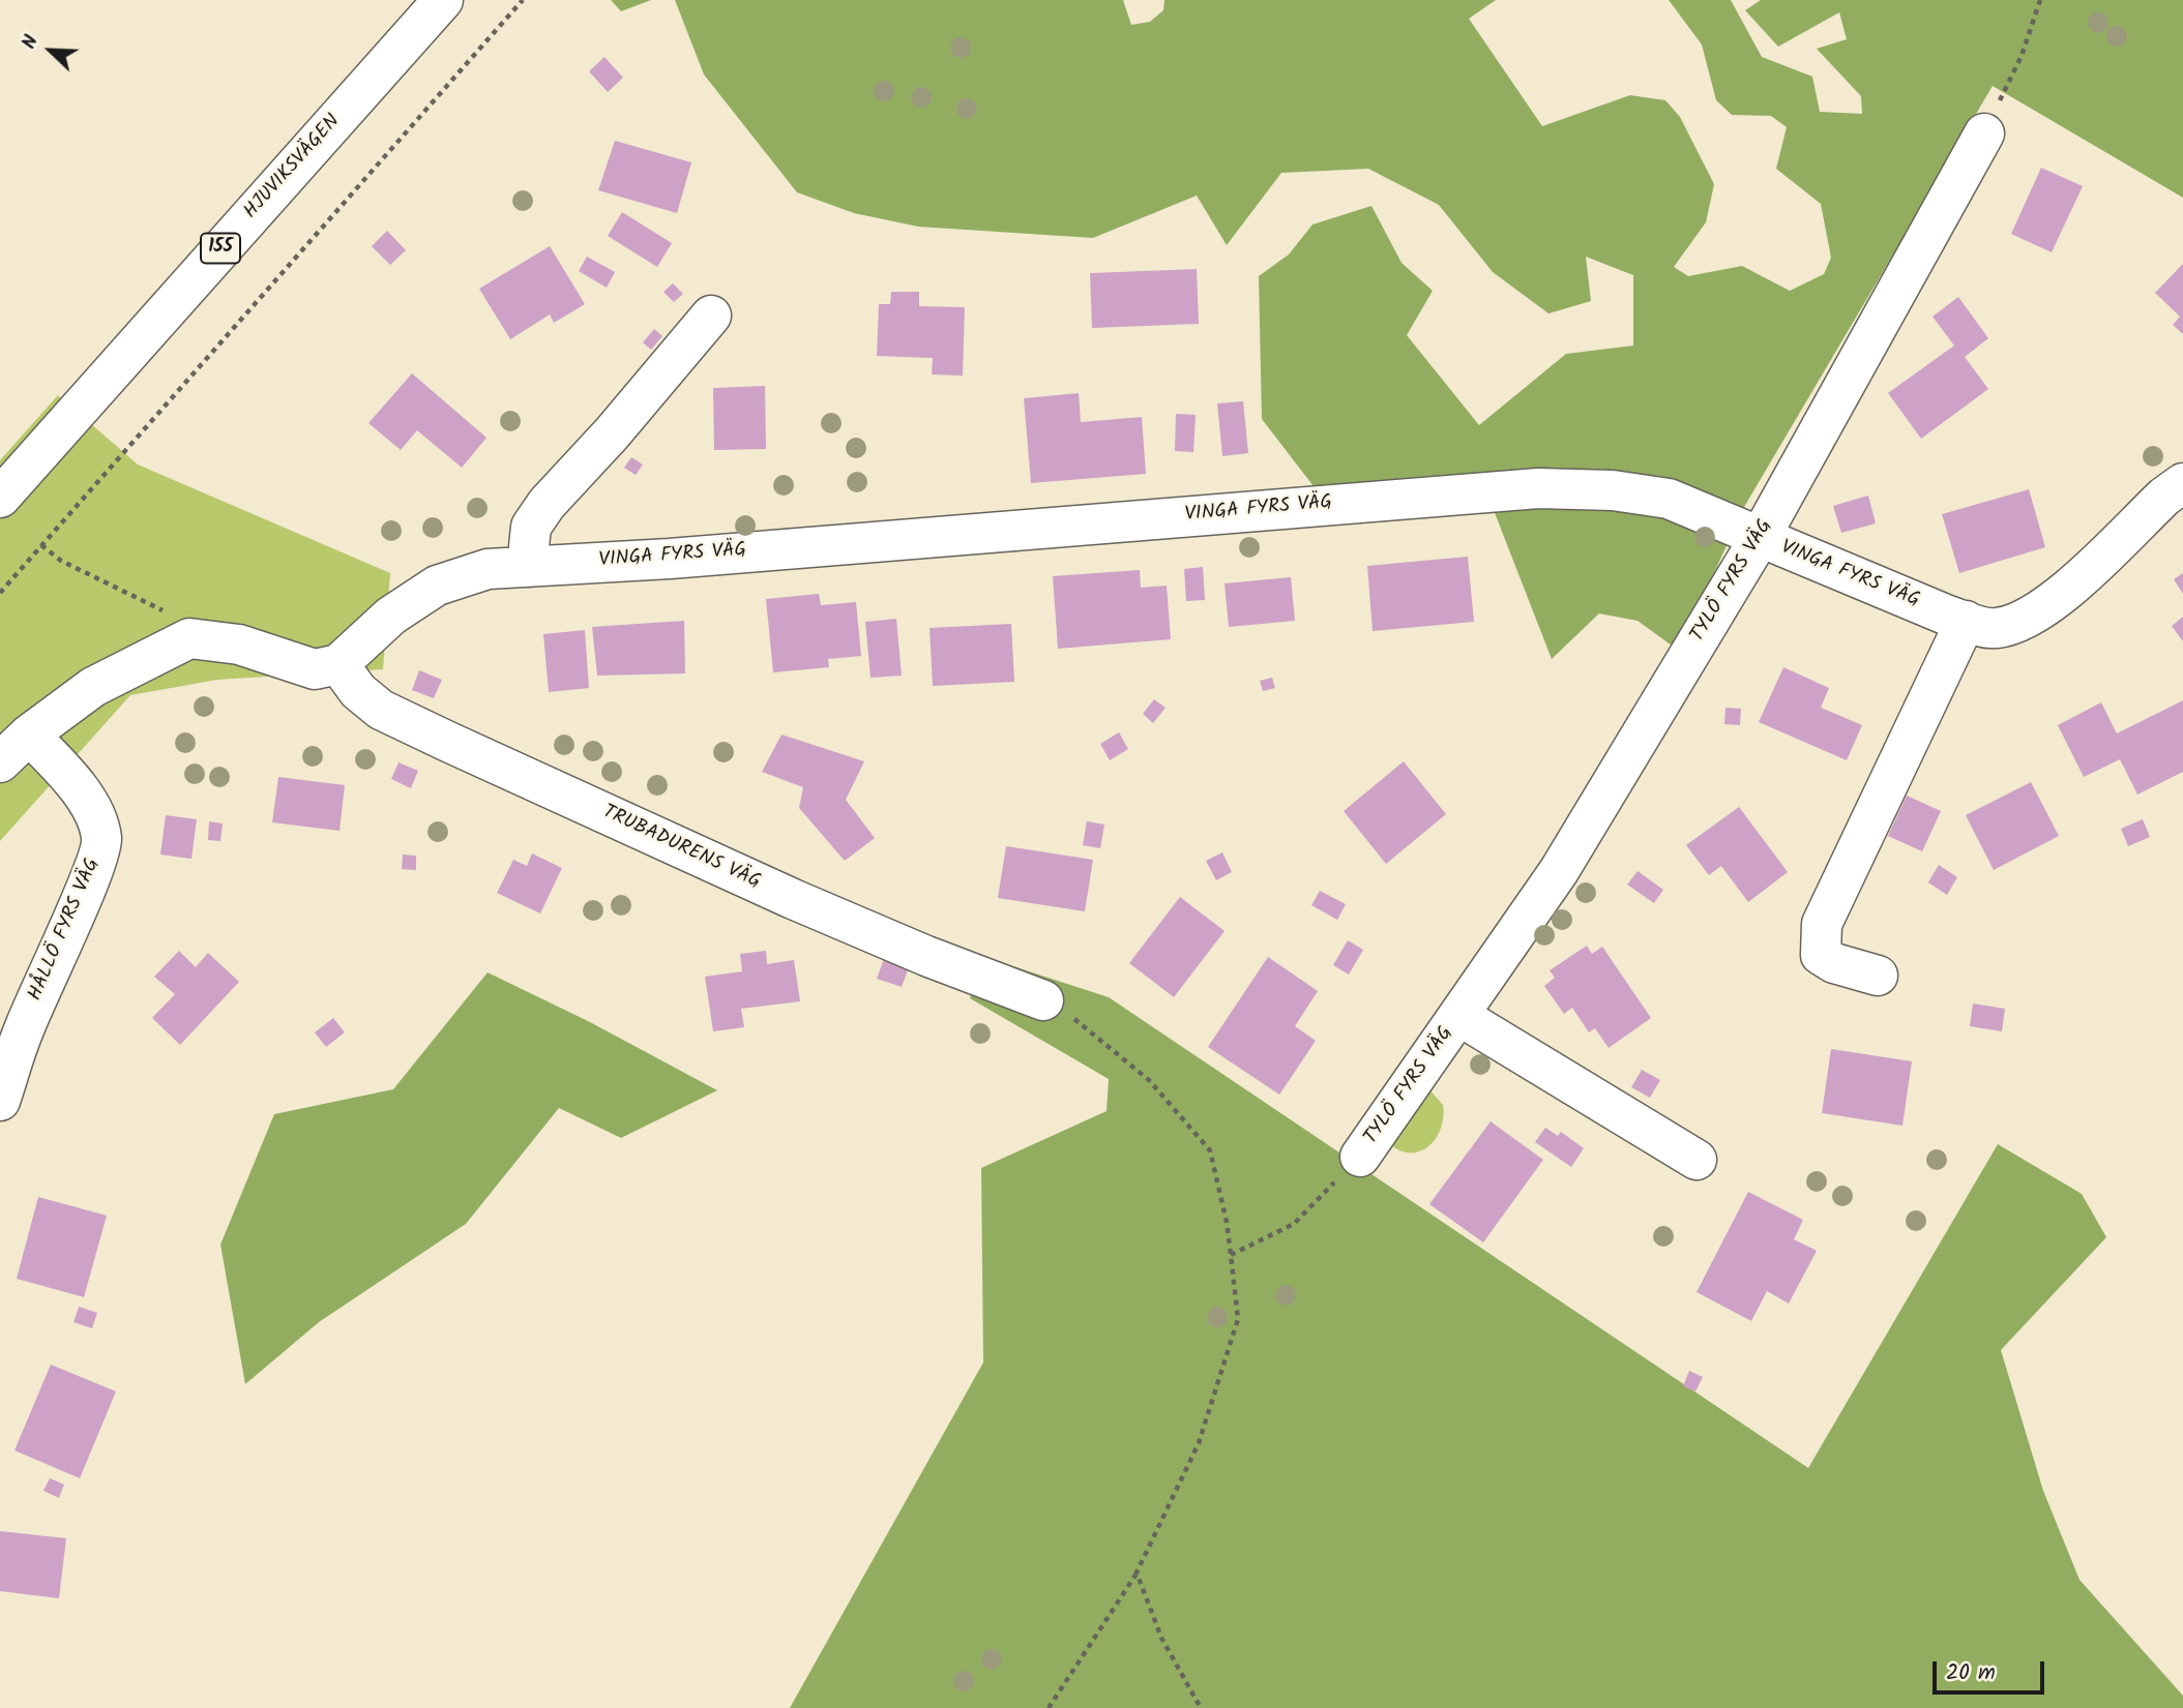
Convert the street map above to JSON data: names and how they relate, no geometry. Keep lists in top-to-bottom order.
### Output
{
  "streets": {
    "street": [
      "HJUVIKSVÄGEN",
      "155",
      "VINGA FYRS VÄG",
      "TYLÖ FYRS VÄG",
      "TRUBADURENS VÄG",
      "HÅLLÖ FYRS VÄG"
    ]
  },
  "crossings": [
    ["VINGA FYRS VÄG", "TYLÖ FYRS VÄG"],
    ["VINGA FYRS VÄG", "TRUBADURENS VÄG"]
  ],
  "scale_bar": "20 m",
  "north": "top left"
}
